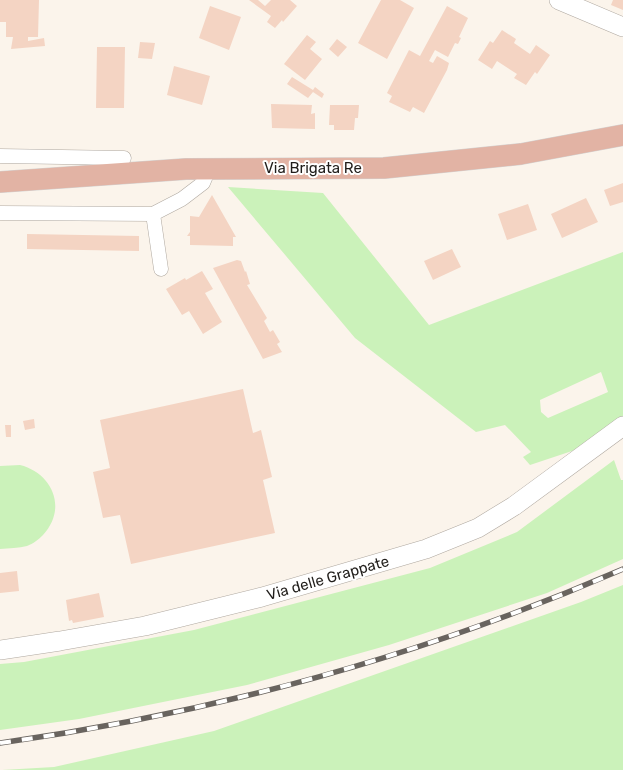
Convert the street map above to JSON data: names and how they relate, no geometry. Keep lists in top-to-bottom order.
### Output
{
  "streets": {
    "main road": ["Via Brigata Re"],
    "street": ["Via delle Grappate"]
  }
}
